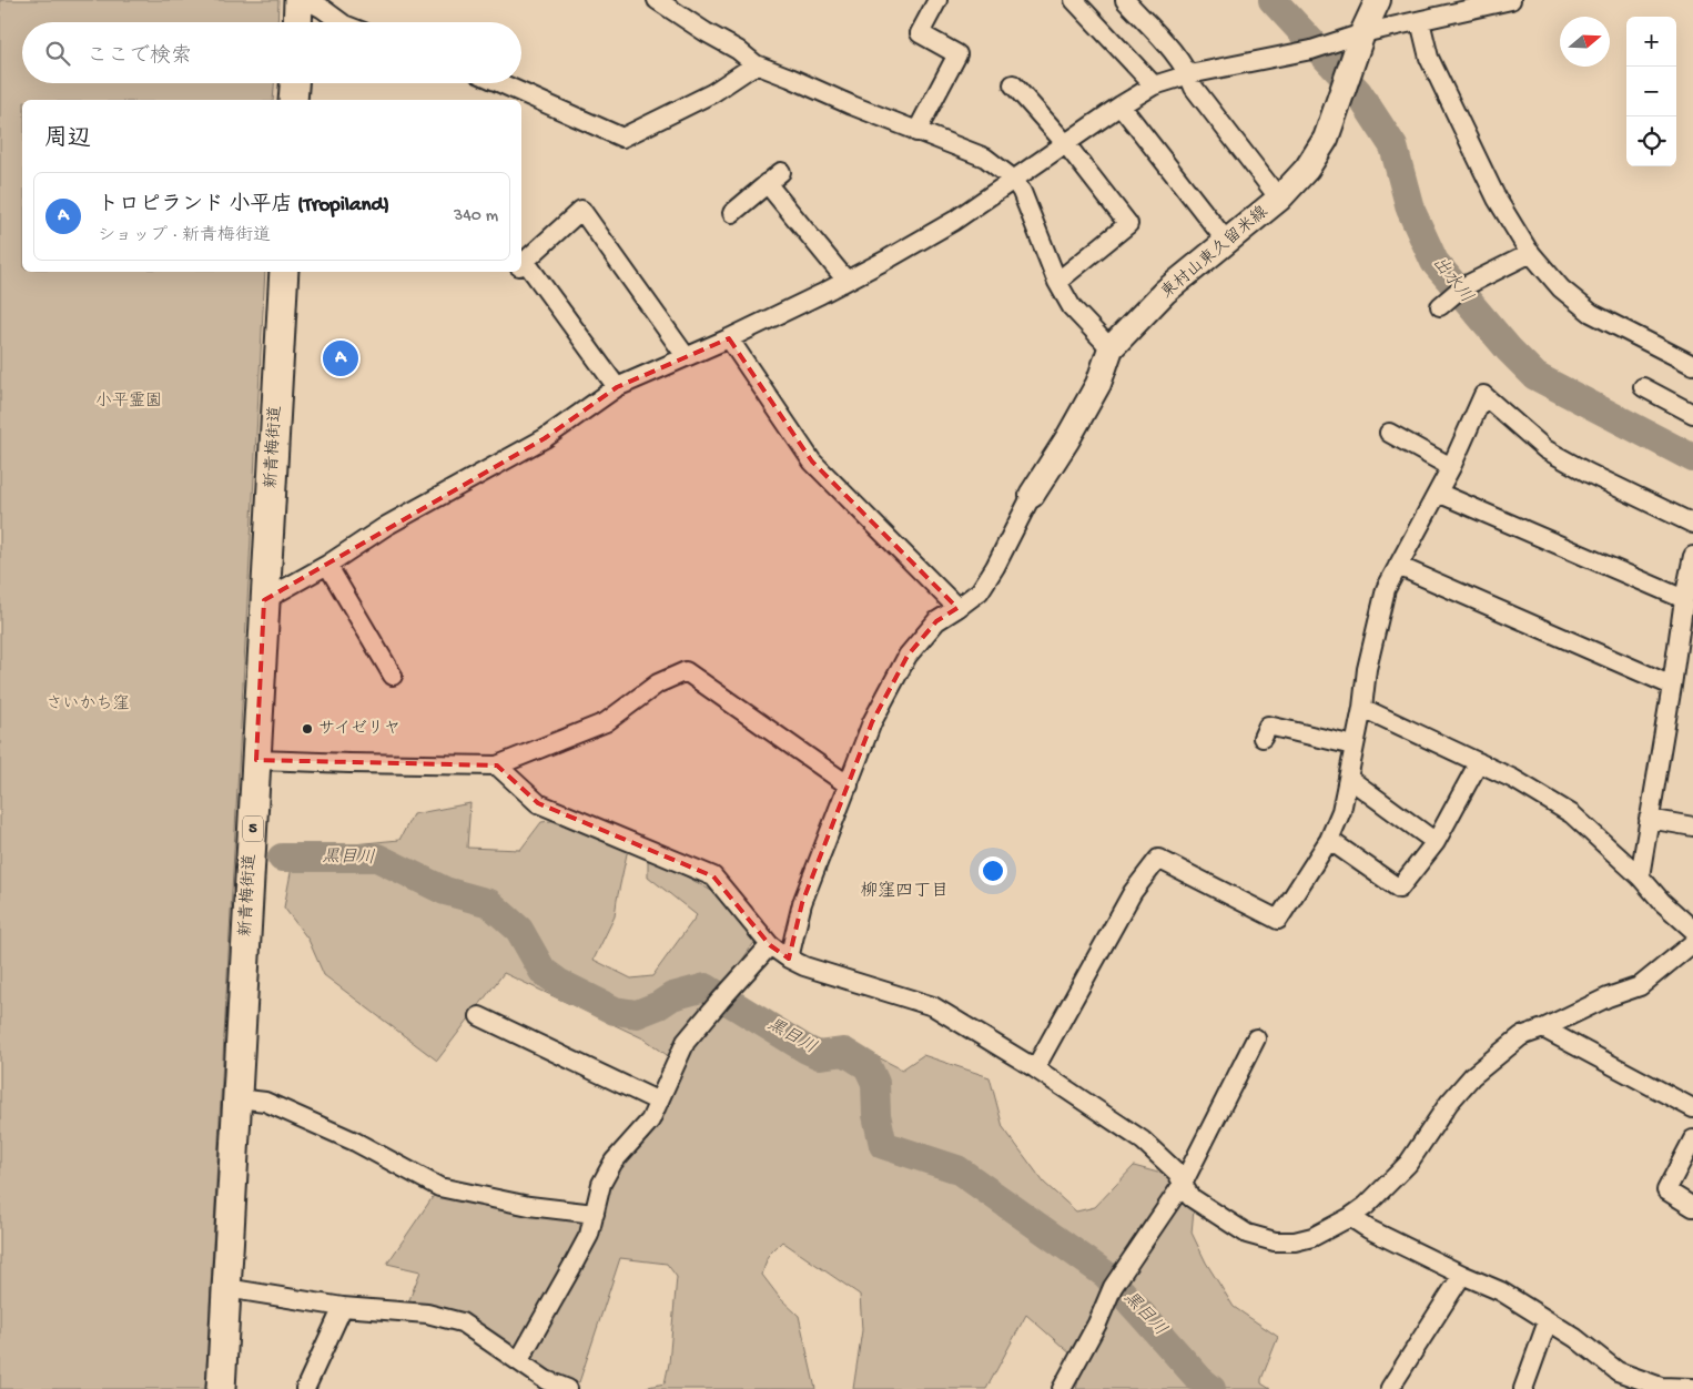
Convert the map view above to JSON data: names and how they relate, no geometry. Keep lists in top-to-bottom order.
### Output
{
  "streets": {
    "main road": ["東村山東久留米線", "新青梅街道", "5"]
  },
  "districts": ["柳窪四丁目"],
  "water": ["出水川", "黒目川"],
  "parks": ["小平霊園", "さいかち窪"],
  "places": ["サイゼリヤ"],
  "north": "right",
  "page": {
    "map_buttons": ["+", "−"],
    "search": "ここで検索",
    "heading": "周辺",
    "list": [
      {
        "mark": "A",
        "name": "トロピランド 小平店 (Tropiland)",
        "note": "ショップ · 新青梅街道",
        "value": "340 m"
      }
    ],
    "pins": "A"
  }
}
